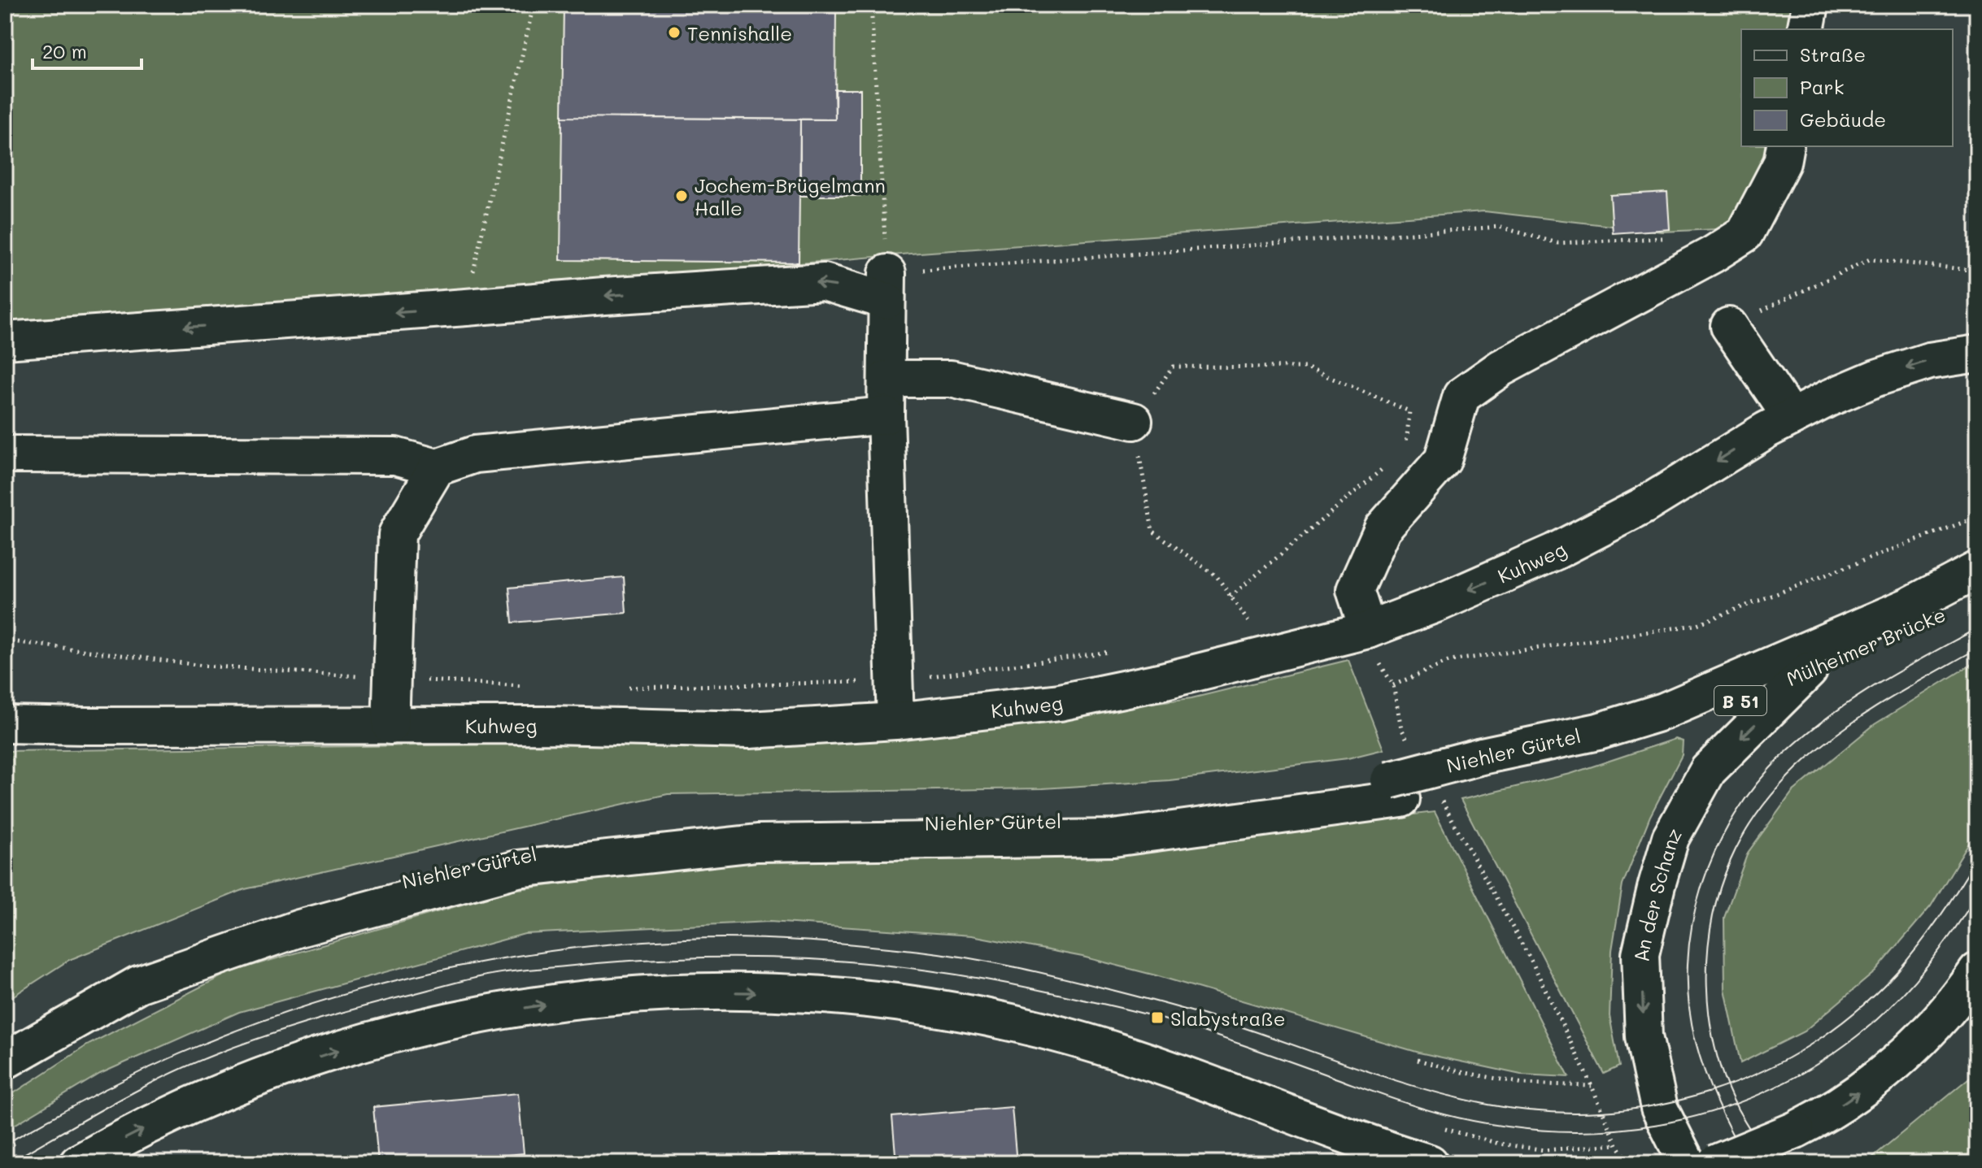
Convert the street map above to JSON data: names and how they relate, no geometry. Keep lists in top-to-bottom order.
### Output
{
  "streets": {
    "main road": [
      "Kuhweg",
      "Mülheimer Brücke",
      "B 51",
      "Niehler Gürtel",
      "An der Schanz"
    ]
  },
  "crossings": [
    ["Mülheimer Brücke", "Niehler Gürtel"],
    ["Mülheimer Brücke", "An der Schanz"]
  ],
  "one_way": ["An der Schanz"],
  "places": {
    "other": ["Tennishalle", "Jochem-Brügelmann Halle"],
    "transit": ["Slabystraße"]
  },
  "legend": ["Straße", "Park", "Gebäude"],
  "scale_bar": "20 m"
}
